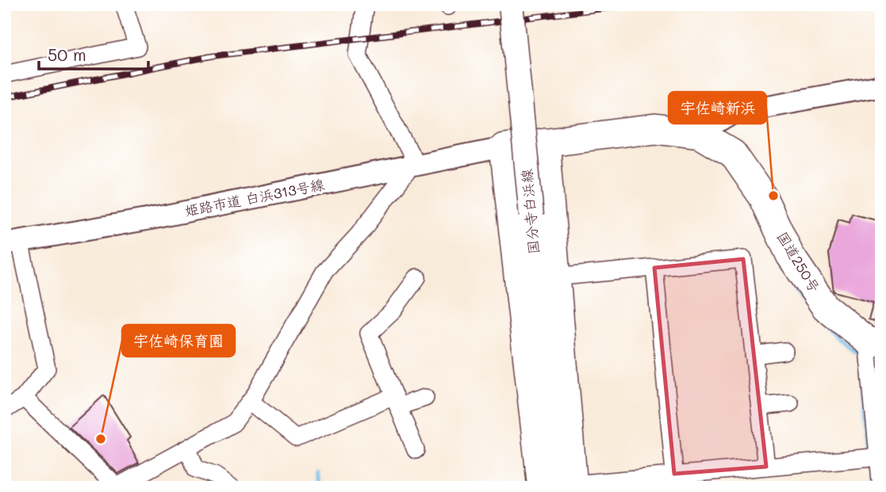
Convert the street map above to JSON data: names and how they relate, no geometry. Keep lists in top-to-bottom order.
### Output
{
  "streets": {
    "highway": ["国道250号"],
    "main road": ["国分寺白浜線"],
    "street": ["姫路市道 白浜313号線"]
  },
  "crossings": [
    ["姫路市道 白浜313号線", "国道250号"]
  ],
  "places": ["宇佐崎新浜", "宇佐崎保育園"],
  "scale_bar": "50 m"
}
